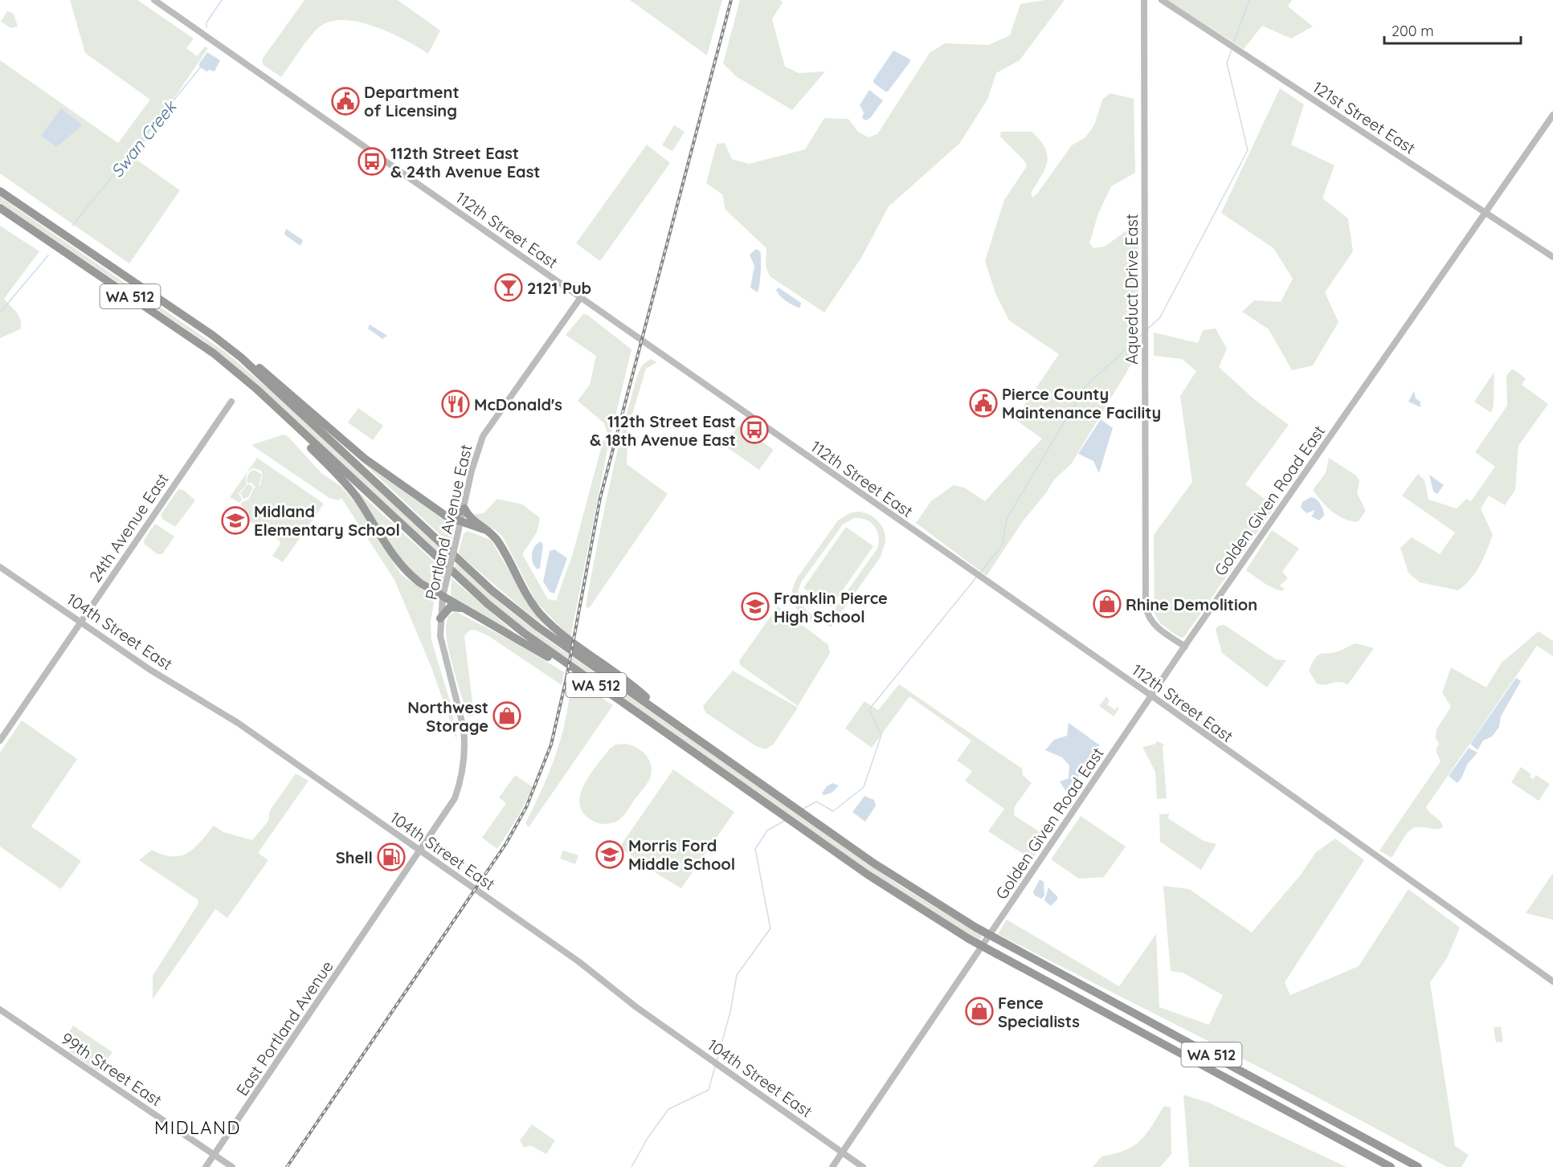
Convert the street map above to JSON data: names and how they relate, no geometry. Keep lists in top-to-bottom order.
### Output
{
  "streets": {
    "highway": ["WA 512"],
    "street": [
      "121st Street East",
      "112th Street East",
      "Aqueduct Drive East",
      "Golden Given Road East",
      "Portland Avenue East",
      "24th Avenue East",
      "104th Street East",
      "East Portland Avenue",
      "99th Street East"
    ]
  },
  "crossings": [
    ["121st Street East", "Golden Given Road East"],
    ["112th Street East", "Golden Given Road East"],
    ["112th Street East", "Portland Avenue East"],
    ["Aqueduct Drive East", "Golden Given Road East"],
    ["Golden Given Road East", "104th Street East"],
    ["Portland Avenue East", "104th Street East"],
    ["Portland Avenue East", "East Portland Avenue"],
    ["24th Avenue East", "104th Street East"],
    ["East Portland Avenue", "99th Street East"]
  ],
  "districts": ["MIDLAND"],
  "water": ["Swan Creek"],
  "places": {
    "public building": ["Department of Licensing", "Pierce County Maintenance Facility"],
    "bus stop": ["112th Street East & 24th Avenue East", "112th Street East & 18th Avenue East"],
    "bar": ["2121 Pub"],
    "restaurant": ["McDonald's"],
    "school or university": ["Midland Elementary School", "Franklin Pierce High School", "Morris Ford Middle School"],
    "shop": ["Rhine Demolition", "Northwest Storage", "Fence Specialists"],
    "fuel station": ["Shell"]
  },
  "scale_bar": "200 m"
}
